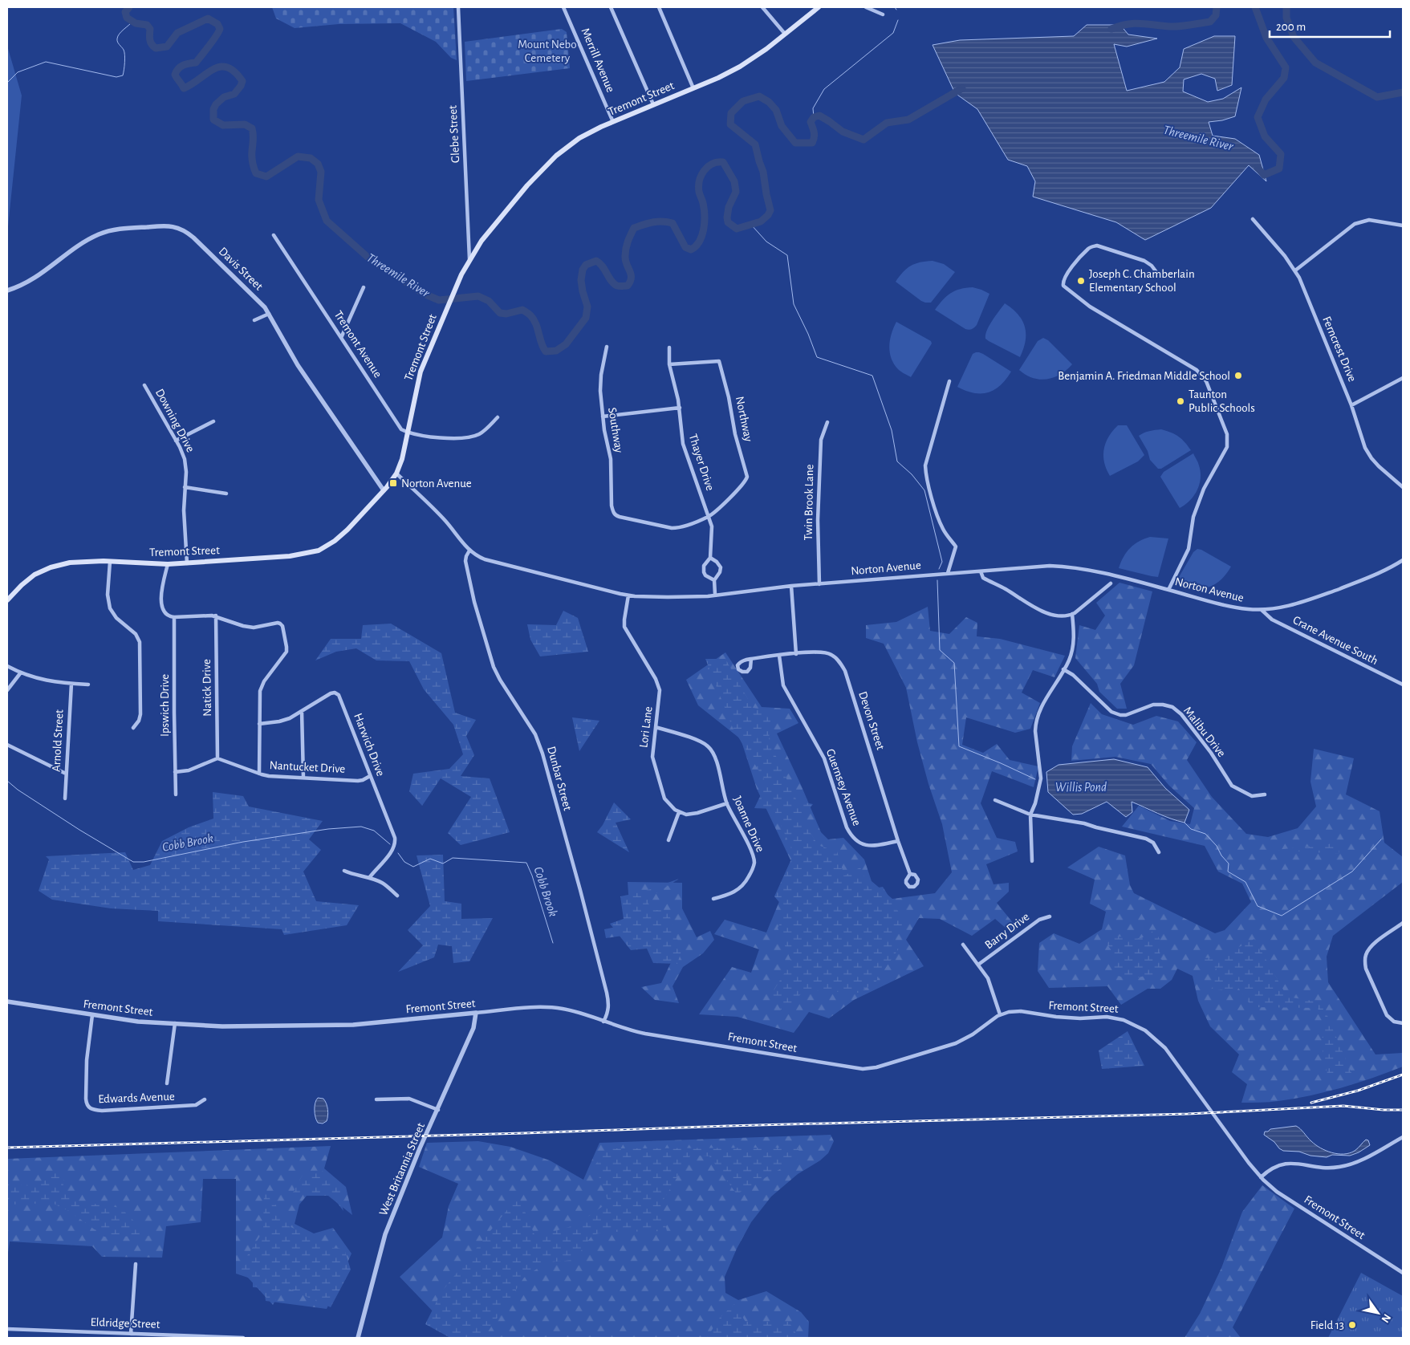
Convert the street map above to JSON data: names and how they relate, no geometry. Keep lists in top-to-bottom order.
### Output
{
  "streets": {
    "main road": ["Tremont Street"],
    "street": [
      "Merrill Avenue",
      "Glebe Street",
      "Davis Street",
      "Tremont Avenue",
      "Ferncrest Drive",
      "Northway",
      "Downing Drive",
      "Southway",
      "Thayer Drive",
      "Twin Brook Lane",
      "Norton Avenue",
      "Crane Avenue South",
      "Natick Drive",
      "Ipswich Drive",
      "Devon Street",
      "Lori Lane",
      "Malibu Drive",
      "Arnold Street",
      "Harwich Drive",
      "Nantucket Drive",
      "Dunbar Street",
      "Guernsey Avenue",
      "Joanne Drive",
      "Barry Drive",
      "Fremont Street",
      "Edwards Avenue",
      "West Britannia Street",
      "Eldridge Street"
    ]
  },
  "crossings": [
    ["Merrill Avenue", "Tremont Street"],
    ["Tremont Street", "Glebe Street"],
    ["Tremont Street", "Davis Street"],
    ["Tremont Street", "Tremont Avenue"],
    ["Tremont Street", "Downing Drive"],
    ["Tremont Street", "Norton Avenue"],
    ["Northway", "Southway"],
    ["Northway", "Thayer Drive"],
    ["Southway", "Thayer Drive"],
    ["Twin Brook Lane", "Norton Avenue"],
    ["Norton Avenue", "Crane Avenue South"],
    ["Norton Avenue", "Lori Lane"],
    ["Norton Avenue", "Dunbar Street"],
    ["Natick Drive", "Nantucket Drive"],
    ["Devon Street", "Guernsey Avenue"],
    ["Lori Lane", "Joanne Drive"],
    ["Harwich Drive", "Nantucket Drive"],
    ["Dunbar Street", "Fremont Street"],
    ["Fremont Street", "Edwards Avenue"],
    ["Fremont Street", "West Britannia Street"]
  ],
  "water": ["Threemile River", "Willis Pond", "Cobb Brook"],
  "parks": ["Mount Nebo Cemetery"],
  "places": {
    "other": [
      "Joseph C. Chamberlain Elementary School",
      "Benjamin A. Friedman Middle School",
      "Taunton Public Schools",
      "Field 13"
    ],
    "transit": ["Norton Avenue"]
  },
  "scale_bar": "200 m",
  "north": "bottom right"
}
